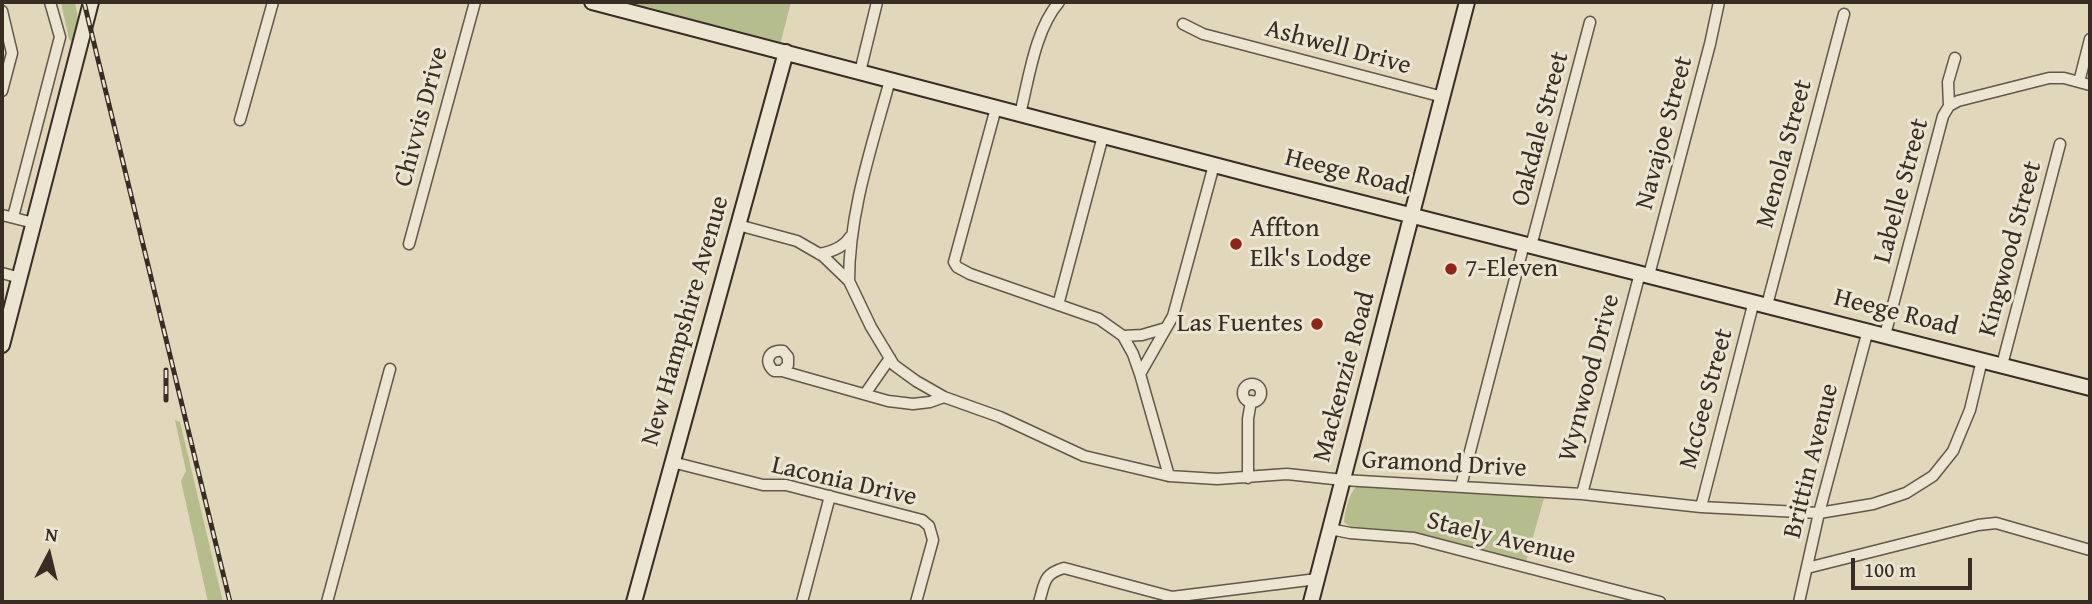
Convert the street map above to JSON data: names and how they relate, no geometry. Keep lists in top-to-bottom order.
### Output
{
  "streets": {
    "street": [
      "Ashwell Drive",
      "Chivvis Drive",
      "Oakdale Street",
      "Navajoe Street",
      "Menola Street",
      "Heege Road",
      "Labelle Street",
      "Kingwood Street",
      "New Hampshire Avenue",
      "Mackenzie Road",
      "Wynwood Drive",
      "McGee Street",
      "Brittin Avenue",
      "Gramond Drive",
      "Laconia Drive",
      "Staely Avenue"
    ]
  },
  "crossings": [
    ["Ashwell Drive", "Mackenzie Road"],
    ["Oakdale Street", "Heege Road"],
    ["Oakdale Street", "Gramond Drive"],
    ["Navajoe Street", "Heege Road"],
    ["Navajoe Street", "Wynwood Drive"],
    ["Menola Street", "Heege Road"],
    ["Menola Street", "McGee Street"],
    ["Heege Road", "Labelle Street"],
    ["Heege Road", "Kingwood Street"],
    ["Heege Road", "New Hampshire Avenue"],
    ["Heege Road", "Mackenzie Road"],
    ["Heege Road", "Wynwood Drive"],
    ["Heege Road", "McGee Street"],
    ["Heege Road", "Brittin Avenue"],
    ["Heege Road", "Gramond Drive"],
    ["New Hampshire Avenue", "Gramond Drive"],
    ["New Hampshire Avenue", "Laconia Drive"],
    ["Mackenzie Road", "Gramond Drive"],
    ["Mackenzie Road", "Staely Avenue"],
    ["Wynwood Drive", "Gramond Drive"],
    ["McGee Street", "Gramond Drive"],
    ["Brittin Avenue", "Gramond Drive"]
  ],
  "places": ["Affton Elk's Lodge", "7-Eleven", "Las Fuentes"],
  "scale_bar": "100 m",
  "north": "top"
}
